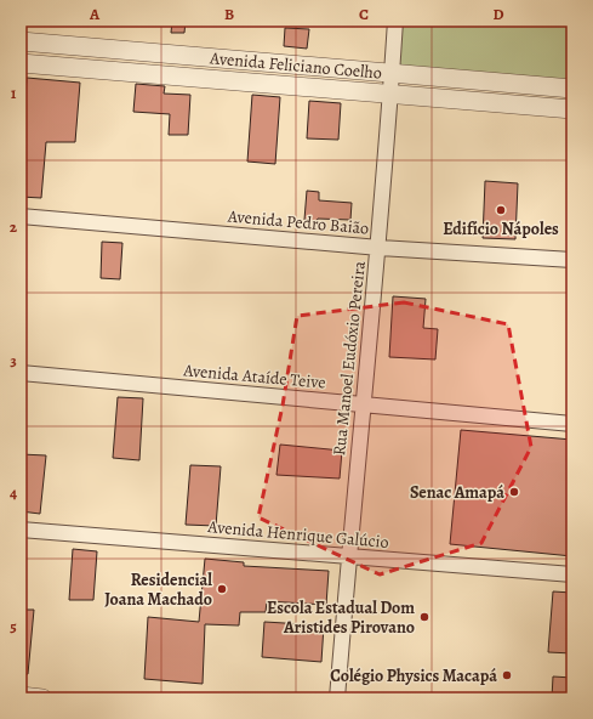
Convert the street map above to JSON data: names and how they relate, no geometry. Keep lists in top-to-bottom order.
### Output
{
  "streets": {
    "street": [
      "Avenida Feliciano Coelho",
      "Avenida Pedro Baião",
      "Rua Manoel Eudóxio Pereira",
      "Avenida Ataíde Teive",
      "Avenida Henrique Galúcio"
    ]
  },
  "crossings": [
    ["Avenida Feliciano Coelho", "Rua Manoel Eudóxio Pereira"],
    ["Avenida Pedro Baião", "Rua Manoel Eudóxio Pereira"],
    ["Rua Manoel Eudóxio Pereira", "Avenida Ataíde Teive"],
    ["Rua Manoel Eudóxio Pereira", "Avenida Henrique Galúcio"]
  ],
  "places": [
    "Edifício Nápoles",
    "Senac Amapá",
    "Residencial Joana Machado",
    "Escola Estadual Dom Aristides Pirovano",
    "Colégio Physics Macapá"
  ],
  "grid": {
    "columns": [
      "A",
      "B",
      "C",
      "D"
    ],
    "rows": [
      "1",
      "2",
      "3",
      "4",
      "5"
    ]
  }
}
